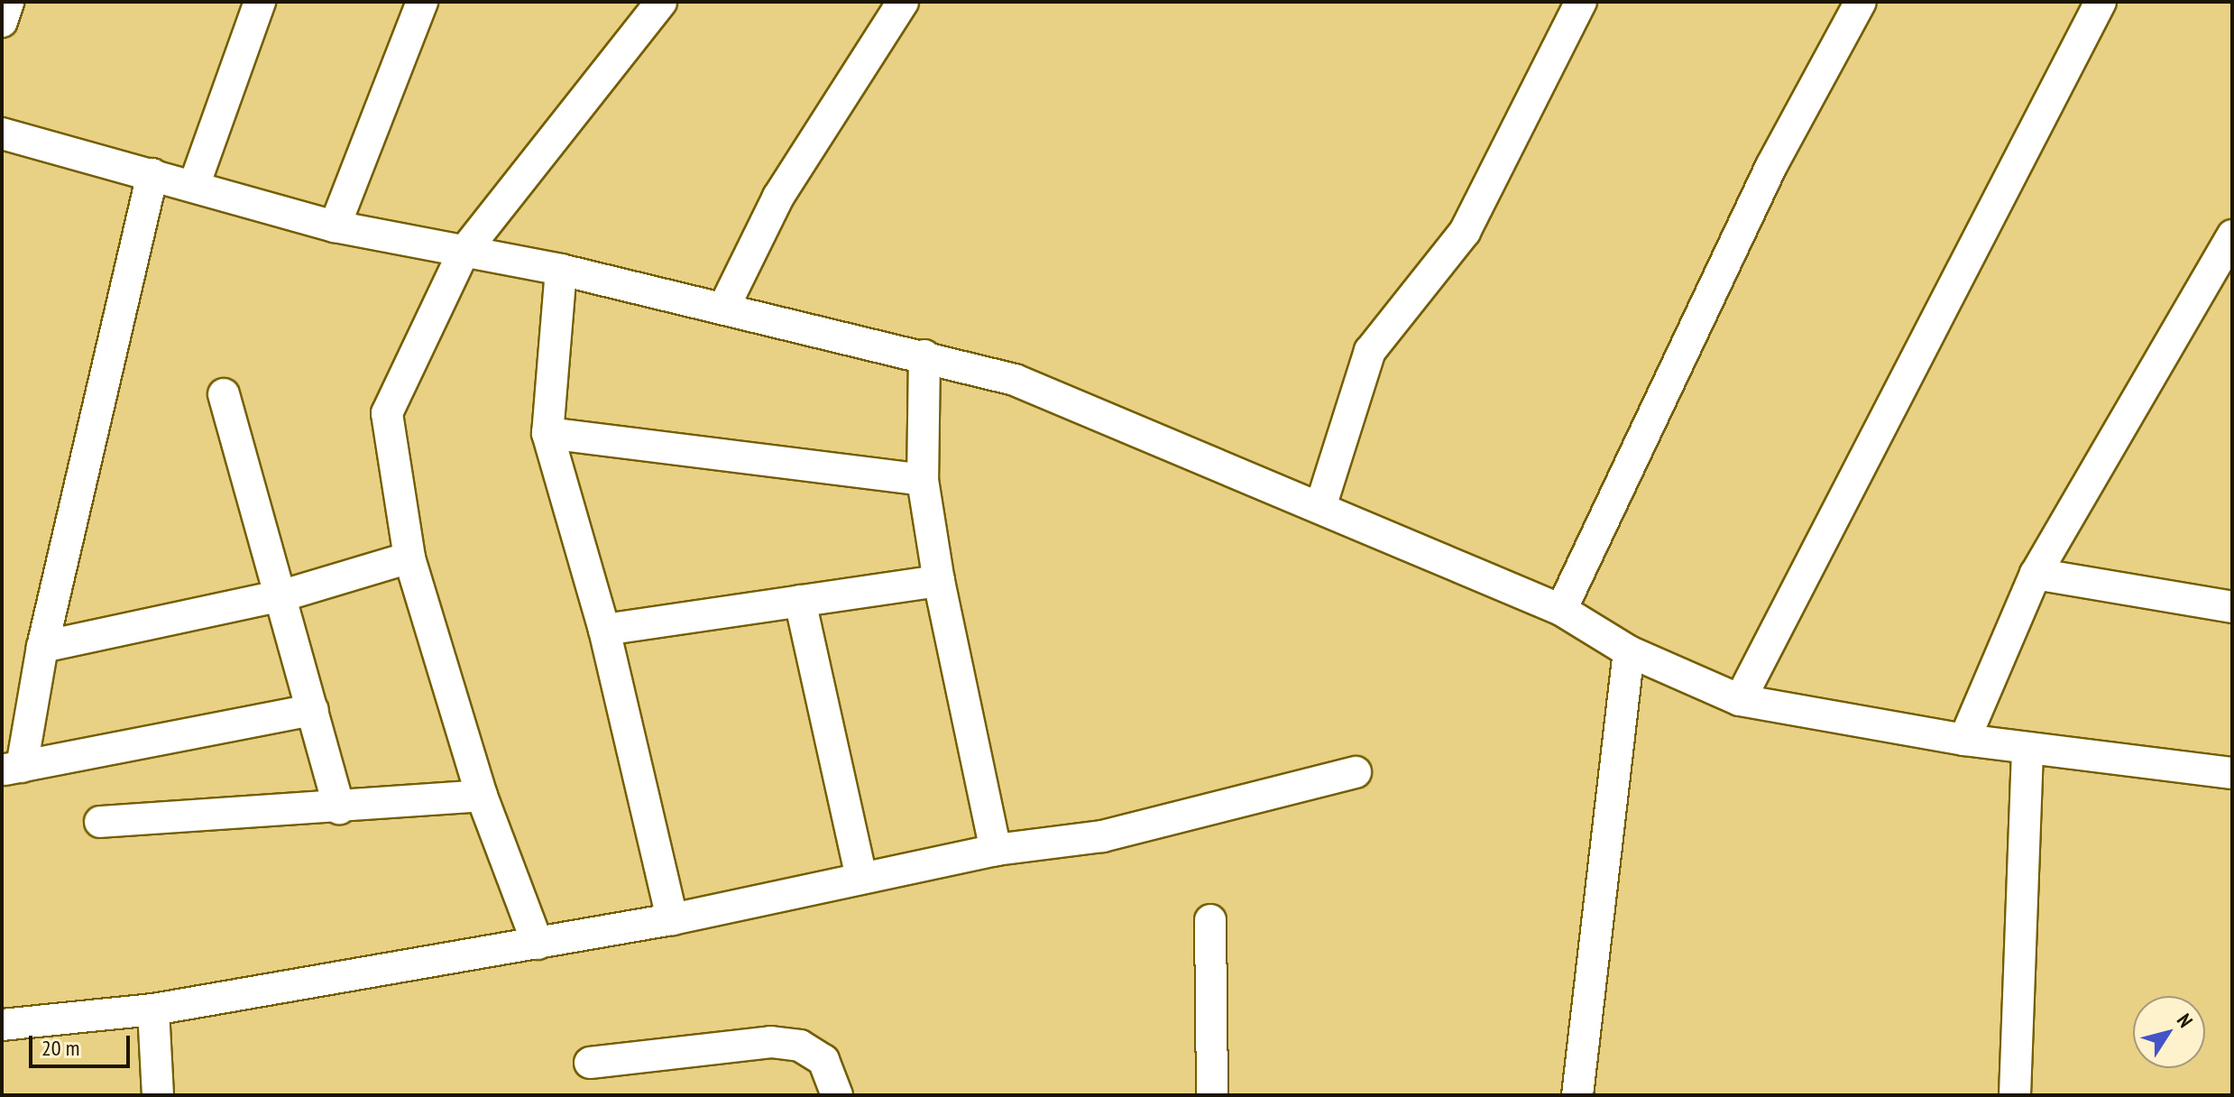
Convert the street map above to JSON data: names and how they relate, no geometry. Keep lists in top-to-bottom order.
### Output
{
  "scale_bar": "20 m",
  "north": "top right"
}
